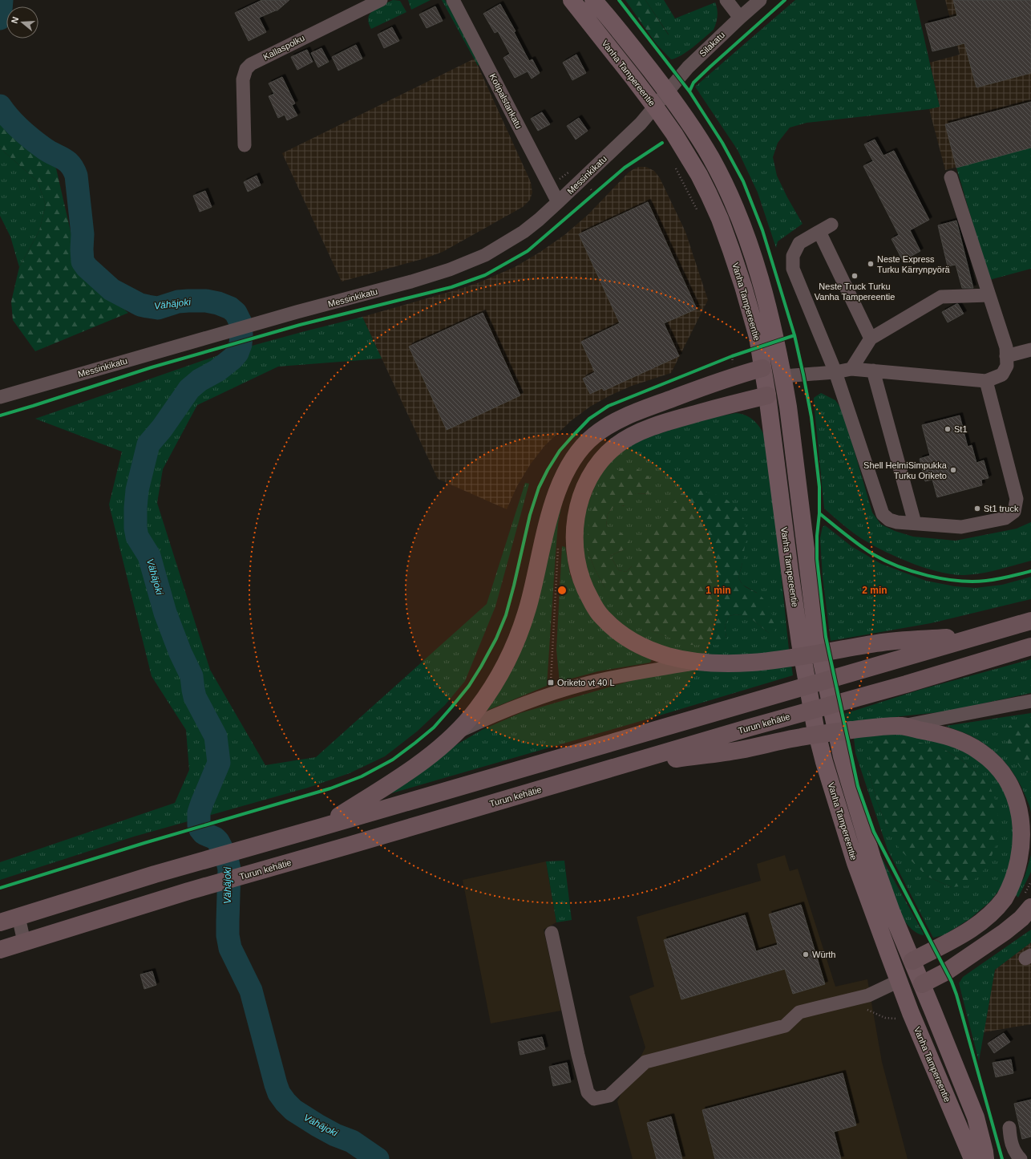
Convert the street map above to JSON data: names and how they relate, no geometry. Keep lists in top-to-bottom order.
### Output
{
  "streets": {
    "highway": ["Turun kehätie"],
    "main road": ["Vanha Tampereentie"],
    "street": [
      "Silakatu",
      "Kallaspolku",
      "Kotipalstankatu",
      "Messinkikatu"
    ]
  },
  "crossings": [
    ["Silakatu", "Vanha Tampereentie"],
    ["Silakatu", "Messinkikatu"],
    ["Vanha Tampereentie", "Messinkikatu"],
    ["Kotipalstankatu", "Messinkikatu"]
  ],
  "water": ["Vähäjoki"],
  "places": {
    "other": [
      "Neste Express Turku Kärrynpyörä",
      "Neste Truck Turku Vanha Tampereentie",
      "St1",
      "Shell HelmiSimpukka Turku Oriketo",
      "St1 truck",
      "Würth"
    ],
    "transit": ["Oriketo vt 40 L"]
  },
  "north": "left",
  "rings": ["1 min", "2 min"]
}
